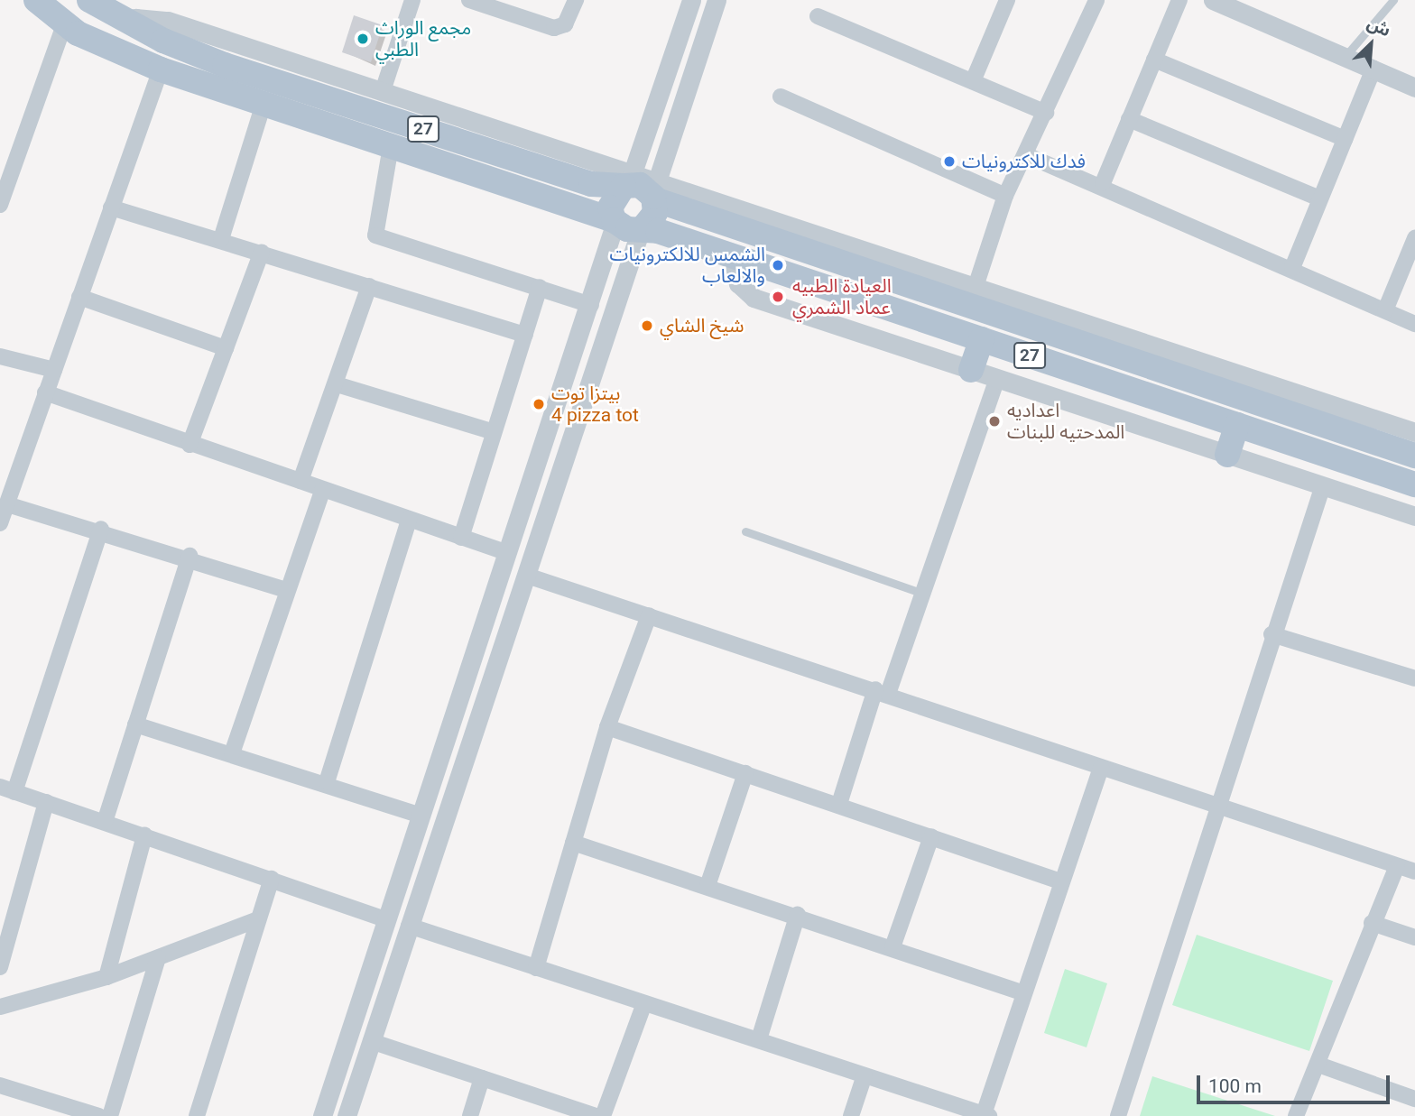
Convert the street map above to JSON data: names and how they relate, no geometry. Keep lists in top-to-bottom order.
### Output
{
  "streets": {
    "main road": ["27"]
  },
  "places": [
    "مجمع الوراث الطبي",
    "فدك للاكترونيات",
    "الشمس للالكترونيات والالعاب",
    "العيادة الطبيه عماد الشمري",
    "شيخ الشاي",
    "بيتزا توت 4 pizza tot",
    "اعداديه المدحتيه للبنات"
  ],
  "scale_bar": "100 m",
  "north": "top right"
}
